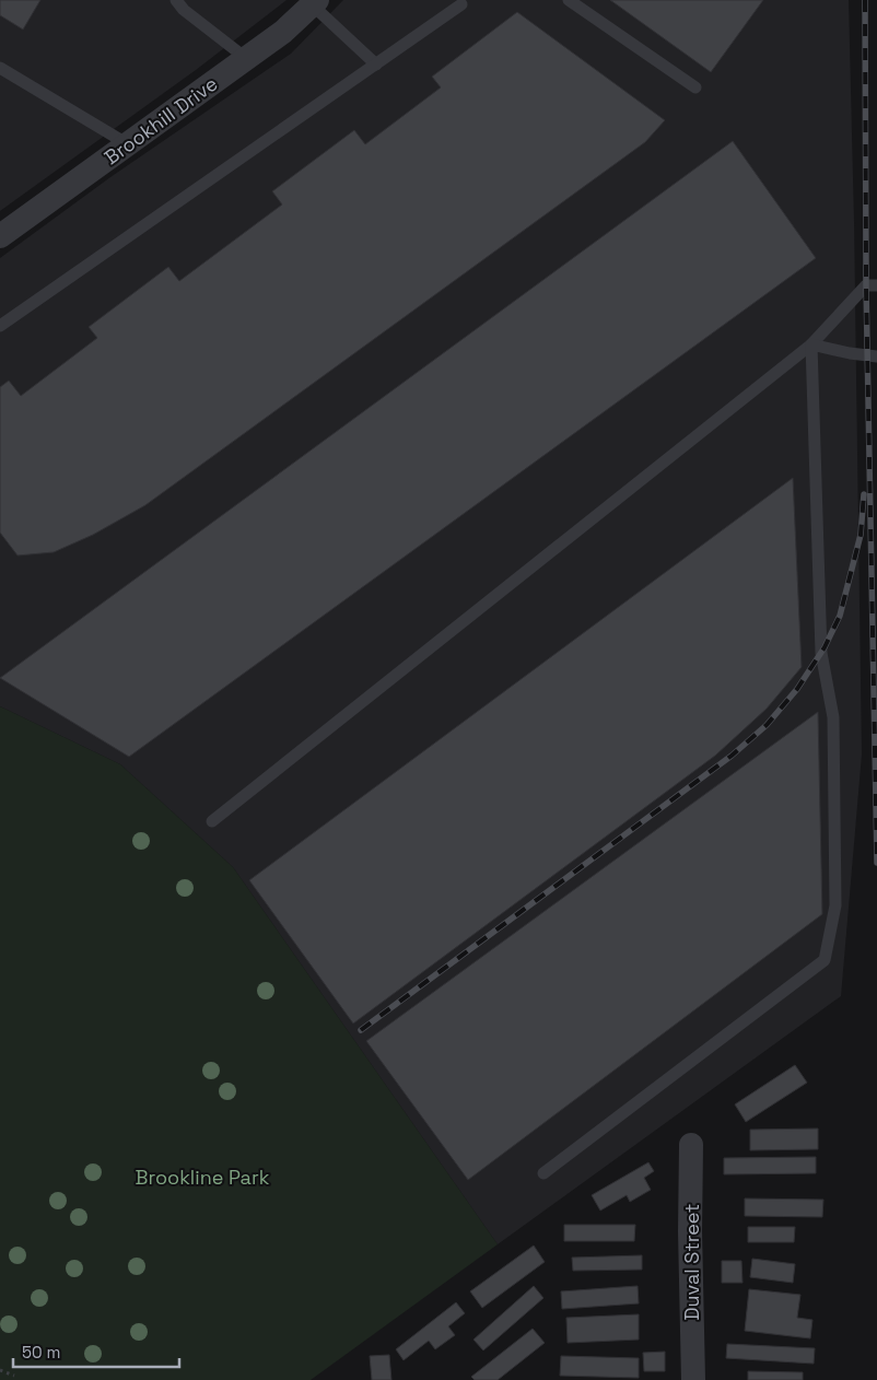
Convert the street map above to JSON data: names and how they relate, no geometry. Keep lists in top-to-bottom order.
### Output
{
  "streets": {
    "street": ["Brookhill Drive", "Duval Street"]
  },
  "parks": ["Brookline Park"],
  "scale_bar": "50 m"
}
